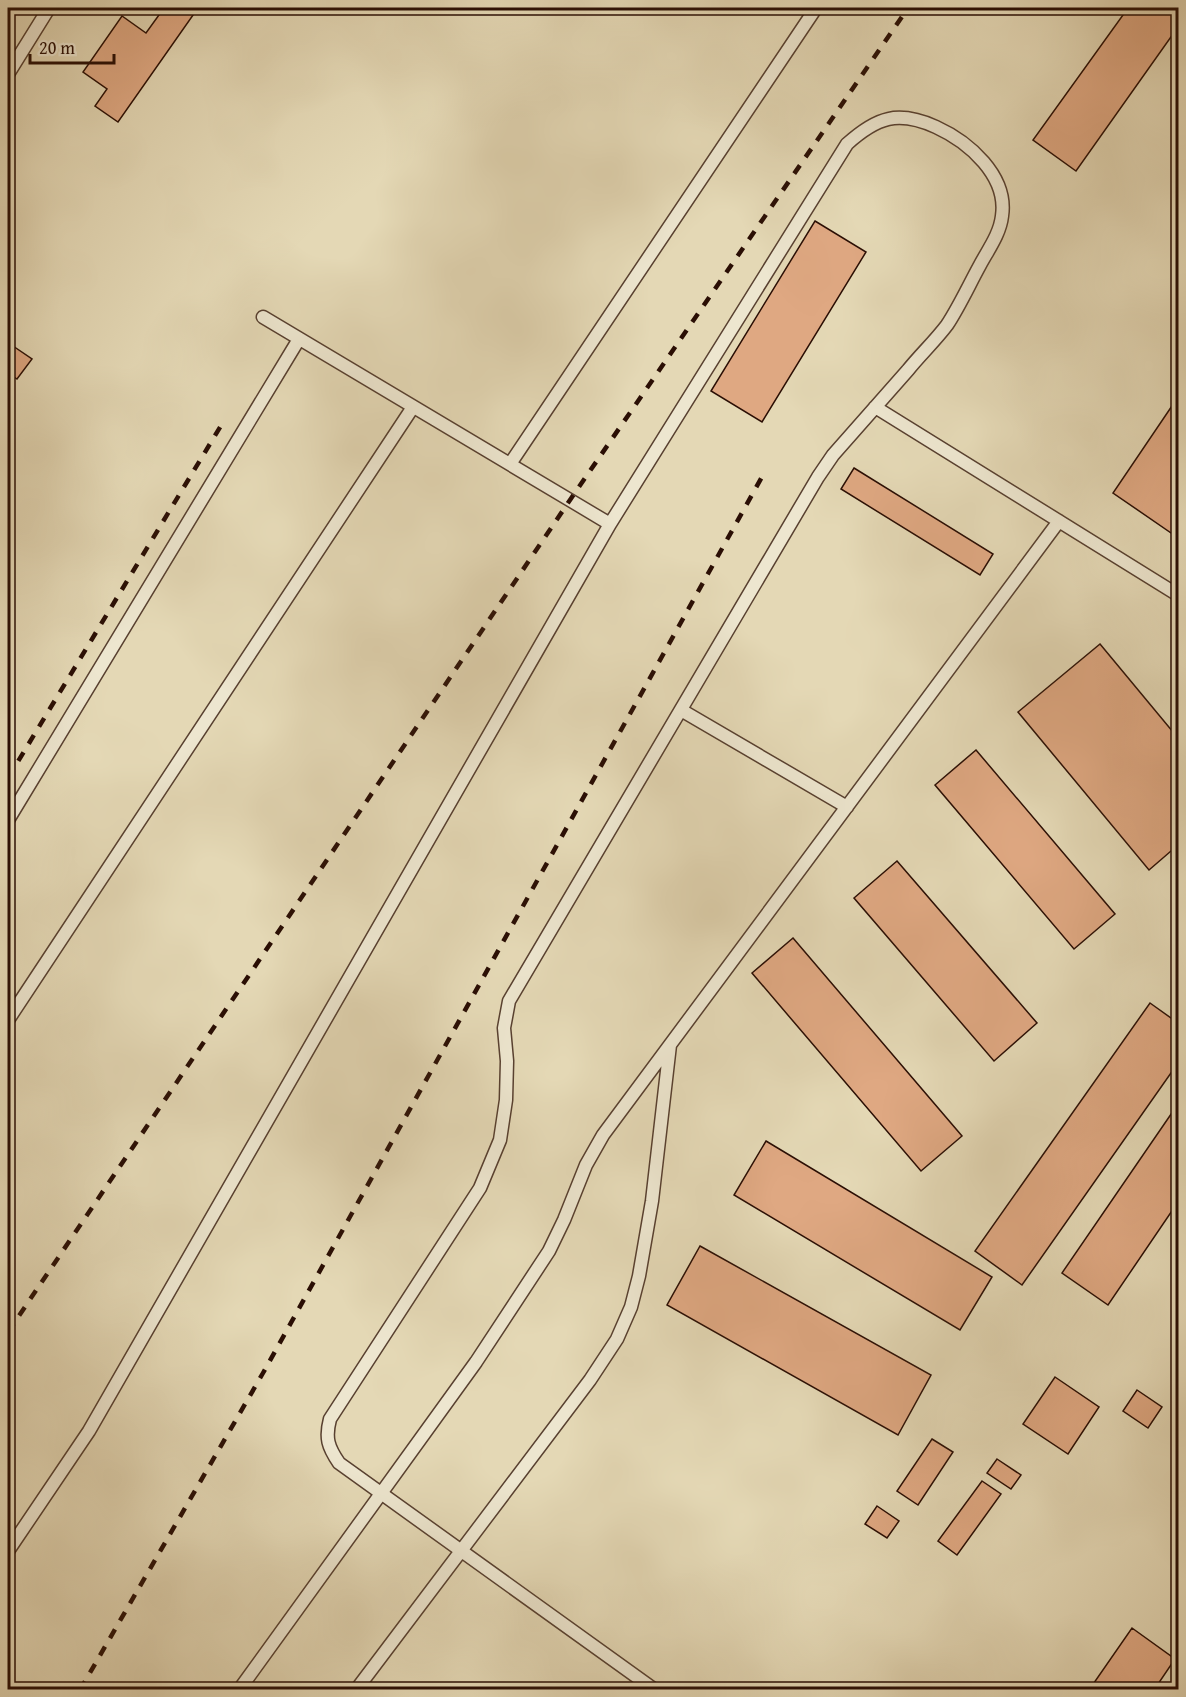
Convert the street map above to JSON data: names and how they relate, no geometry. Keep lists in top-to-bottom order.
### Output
{
  "scale_bar": "20 m"
}
